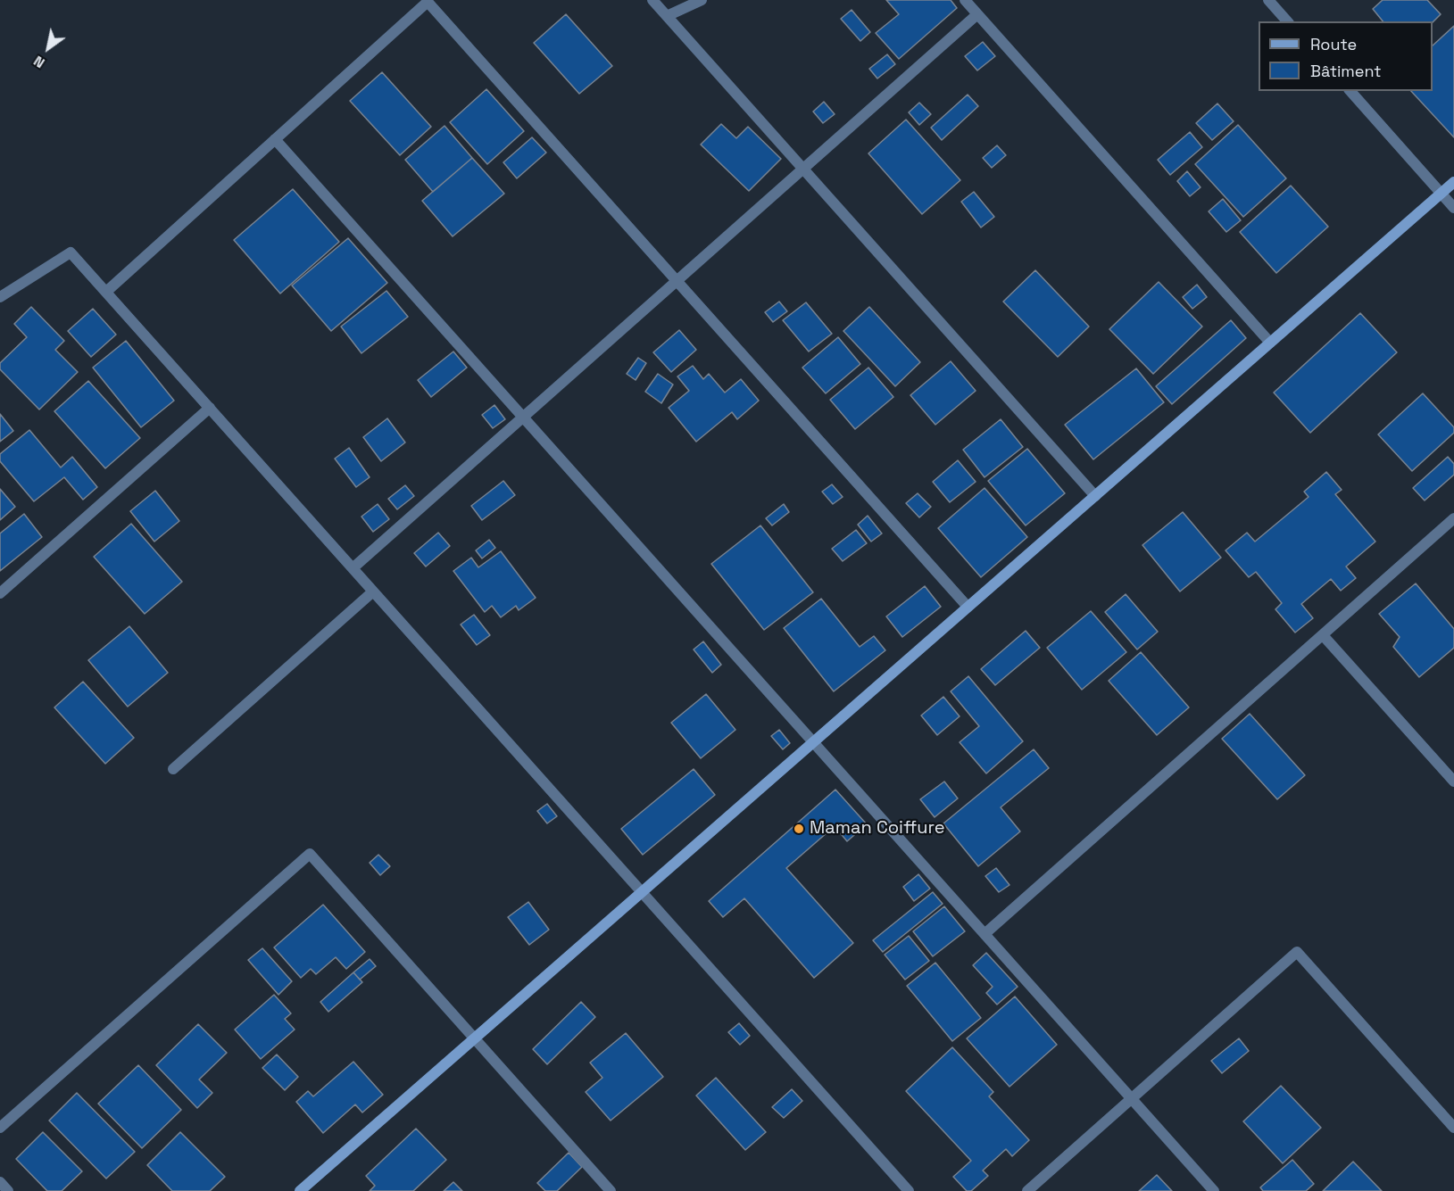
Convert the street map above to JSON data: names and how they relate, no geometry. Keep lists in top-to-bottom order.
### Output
{
  "places": ["Maman Coiffure"],
  "legend": ["Route", "Bâtiment"],
  "north": "bottom left"
}
